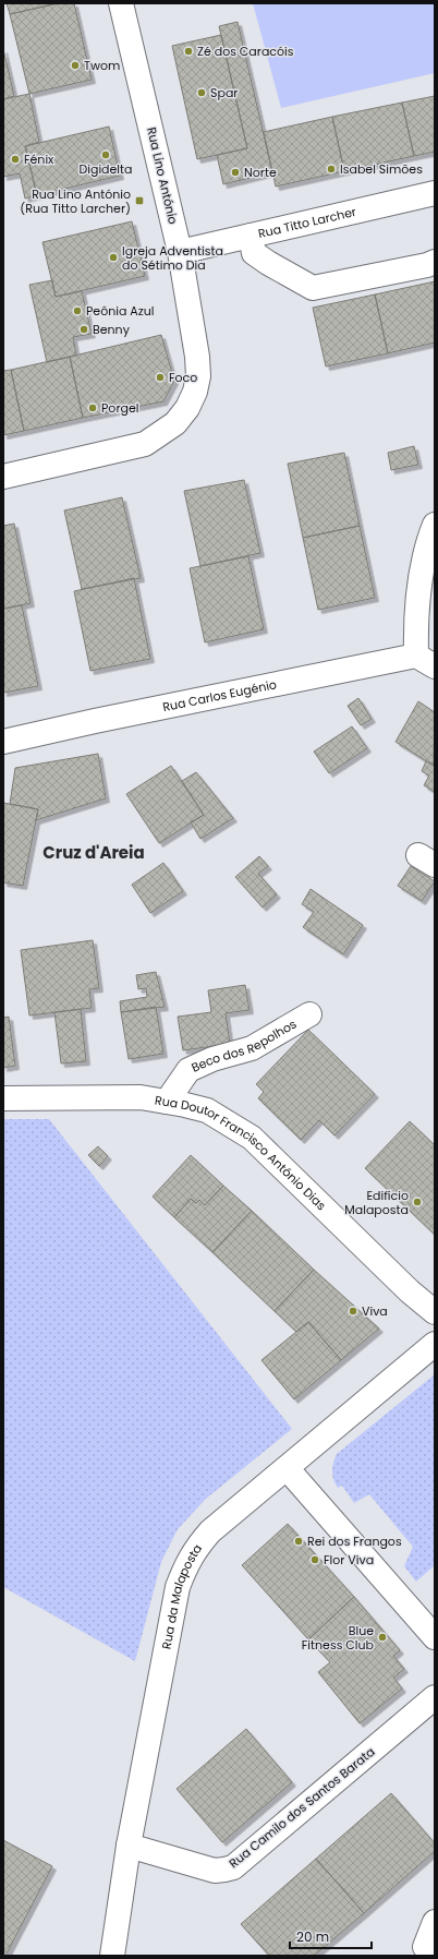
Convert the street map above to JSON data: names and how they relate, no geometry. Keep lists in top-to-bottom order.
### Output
{
  "streets": {
    "street": [
      "Rua Lino António",
      "Rua Titto Larcher",
      "Rua Carlos Eugénio",
      "Beco dos Repolhos",
      "Rua Doutor Francisco António Dias",
      "Rua da Malaposta",
      "Rua Camilo dos Santos Barata"
    ]
  },
  "crossings": [
    ["Rua Lino António", "Rua Titto Larcher"],
    ["Beco dos Repolhos", "Rua Doutor Francisco António Dias"],
    ["Rua da Malaposta", "Rua Camilo dos Santos Barata"]
  ],
  "districts": ["Cruz d'Areia"],
  "places": {
    "other": [
      "Zé dos Caracóis",
      "Twom",
      "Spar",
      "Digidelta",
      "Fénix",
      "Isabel Simões",
      "Norte",
      "Igreja Adventista do Sétimo Dia",
      "Peônia Azul",
      "Benny",
      "Foco",
      "Porgel",
      "Edifício Malaposta",
      "Viva",
      "Rei dos Frangos",
      "Flor Viva",
      "Blue Fitness Club"
    ],
    "transit": ["Rua Lino António (Rua Titto Larcher)"]
  },
  "scale_bar": "20 m"
}
